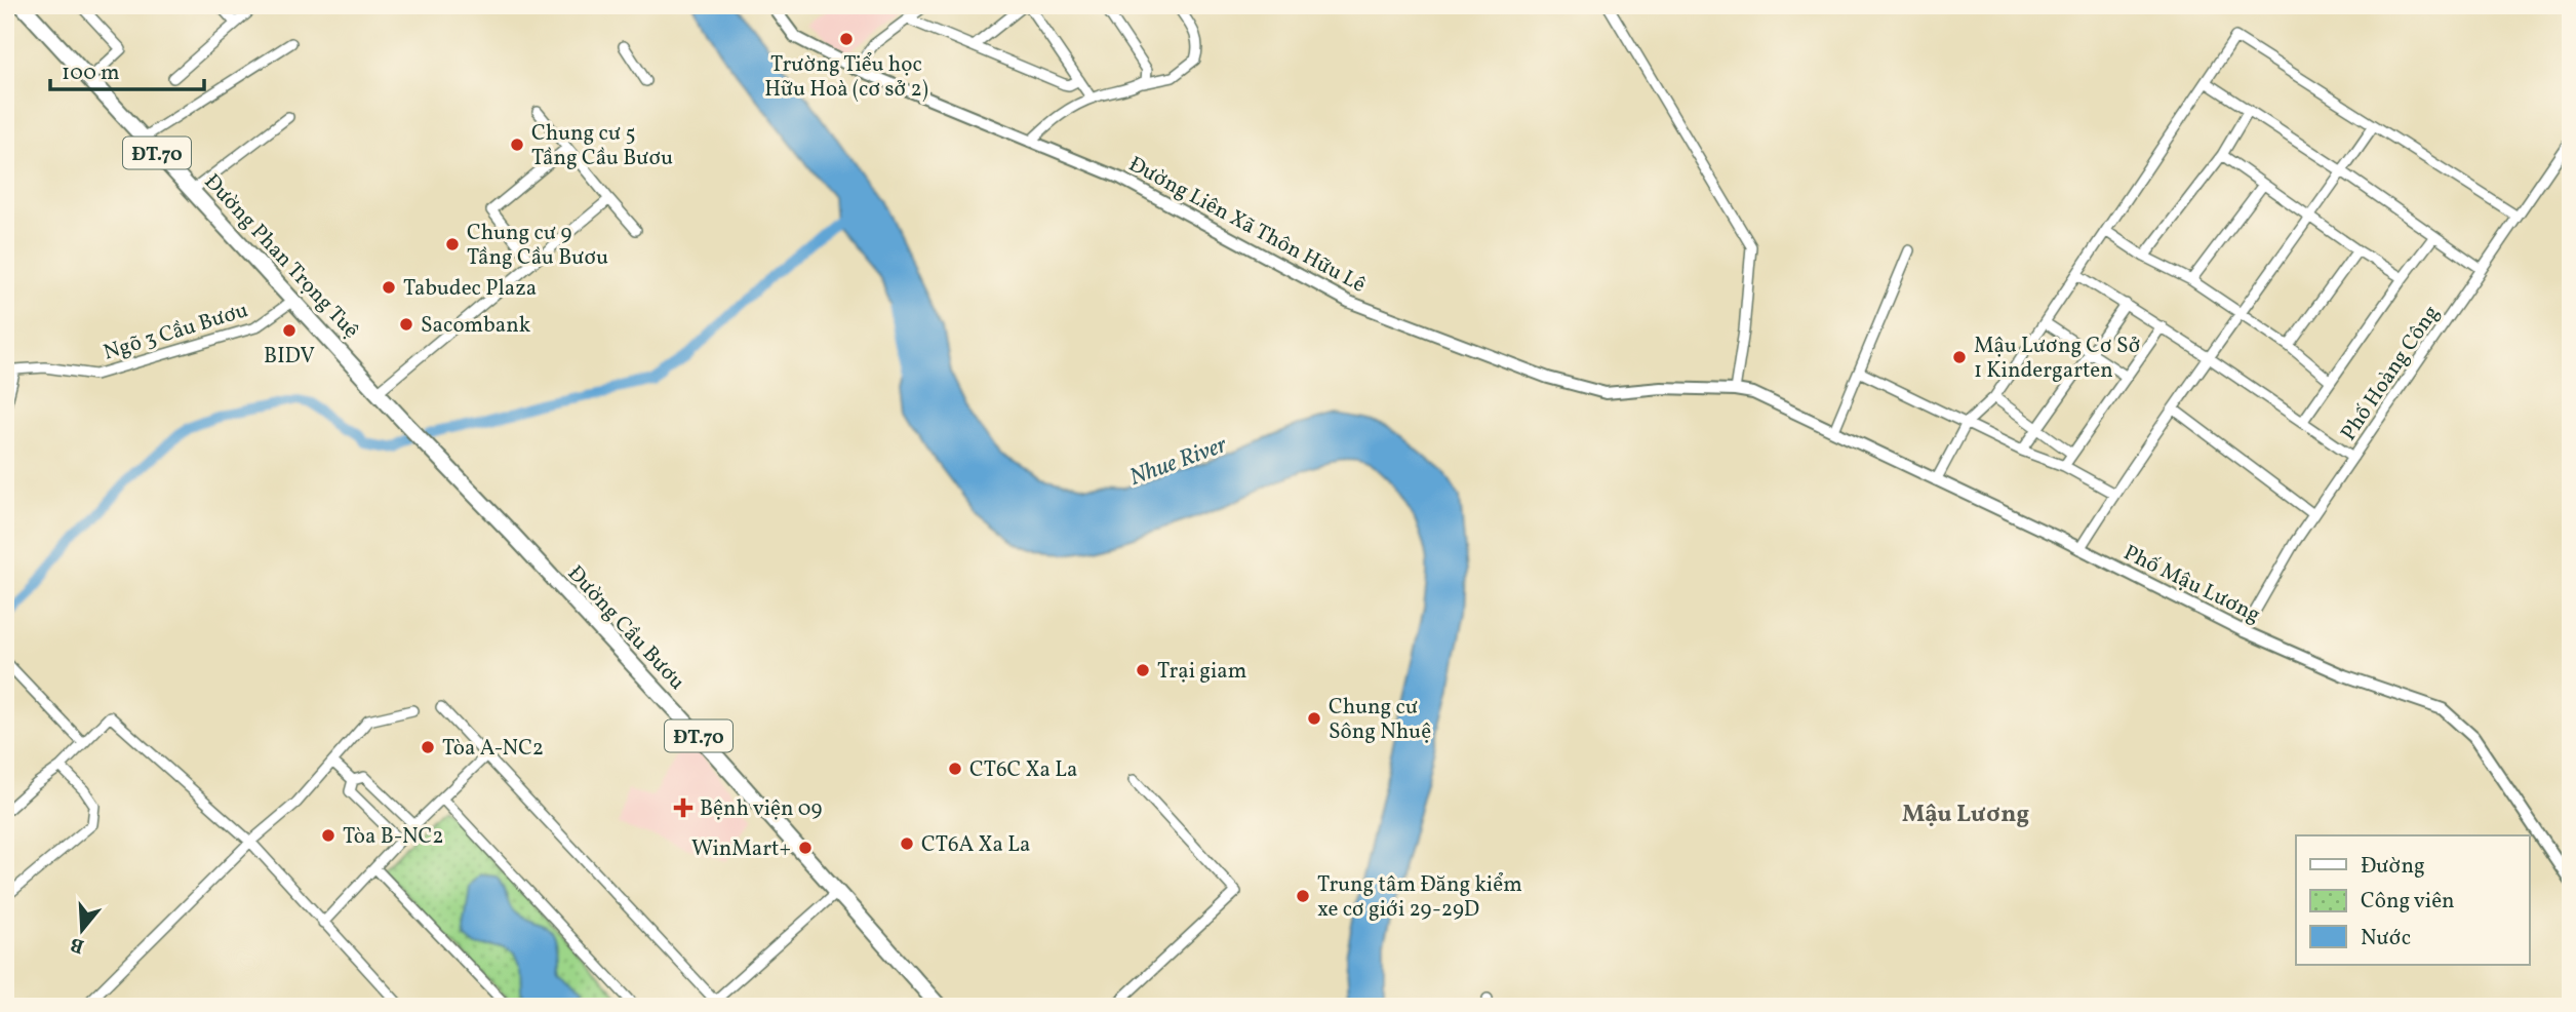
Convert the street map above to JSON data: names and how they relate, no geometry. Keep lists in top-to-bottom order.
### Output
{
  "streets": {
    "main road": ["ĐT.70", "Đường Phan Trọng Tuệ", "Đường Cầu Bươu"],
    "street": [
      "Đường Liên Xã Thôn Hữu Lê",
      "Ngõ 3 Cầu Bươu",
      "Phố Hoàng Công",
      "Phố Mậu Lương"
    ]
  },
  "crossings": [
    ["Đường Liên Xã Thôn Hữu Lê", "Phố Mậu Lương"],
    ["Đường Phan Trọng Tuệ", "Ngõ 3 Cầu Bươu"],
    ["Đường Phan Trọng Tuệ", "Đường Cầu Bươu"],
    ["Phố Hoàng Công", "Phố Mậu Lương"]
  ],
  "districts": ["Mậu Lương"],
  "water": ["Nhue River"],
  "places": {
    "other": [
      "Trường Tiểu học Hữu Hoà (cơ sở 2)",
      "Chung cư 5 Tầng Cầu Bươu",
      "Chung cư 9 Tầng Cầu Bươu",
      "Tabudec Plaza",
      "Sacombank",
      "BIDV",
      "Mậu Lương Cơ Sở 1 Kindergarten",
      "Trại giam",
      "Chung cư Sông Nhuệ",
      "Tòa A-NC2",
      "CT6C Xa La",
      "Tòa B-NC2",
      "CT6A Xa La",
      "WinMart+",
      "Trung tâm Đăng kiểm xe cơ giới 29-29D"
    ],
    "health": ["Bệnh viện 09"]
  },
  "legend": ["Đường", "Công viên", "Nước"],
  "scale_bar": "100 m",
  "north": "bottom"
}
